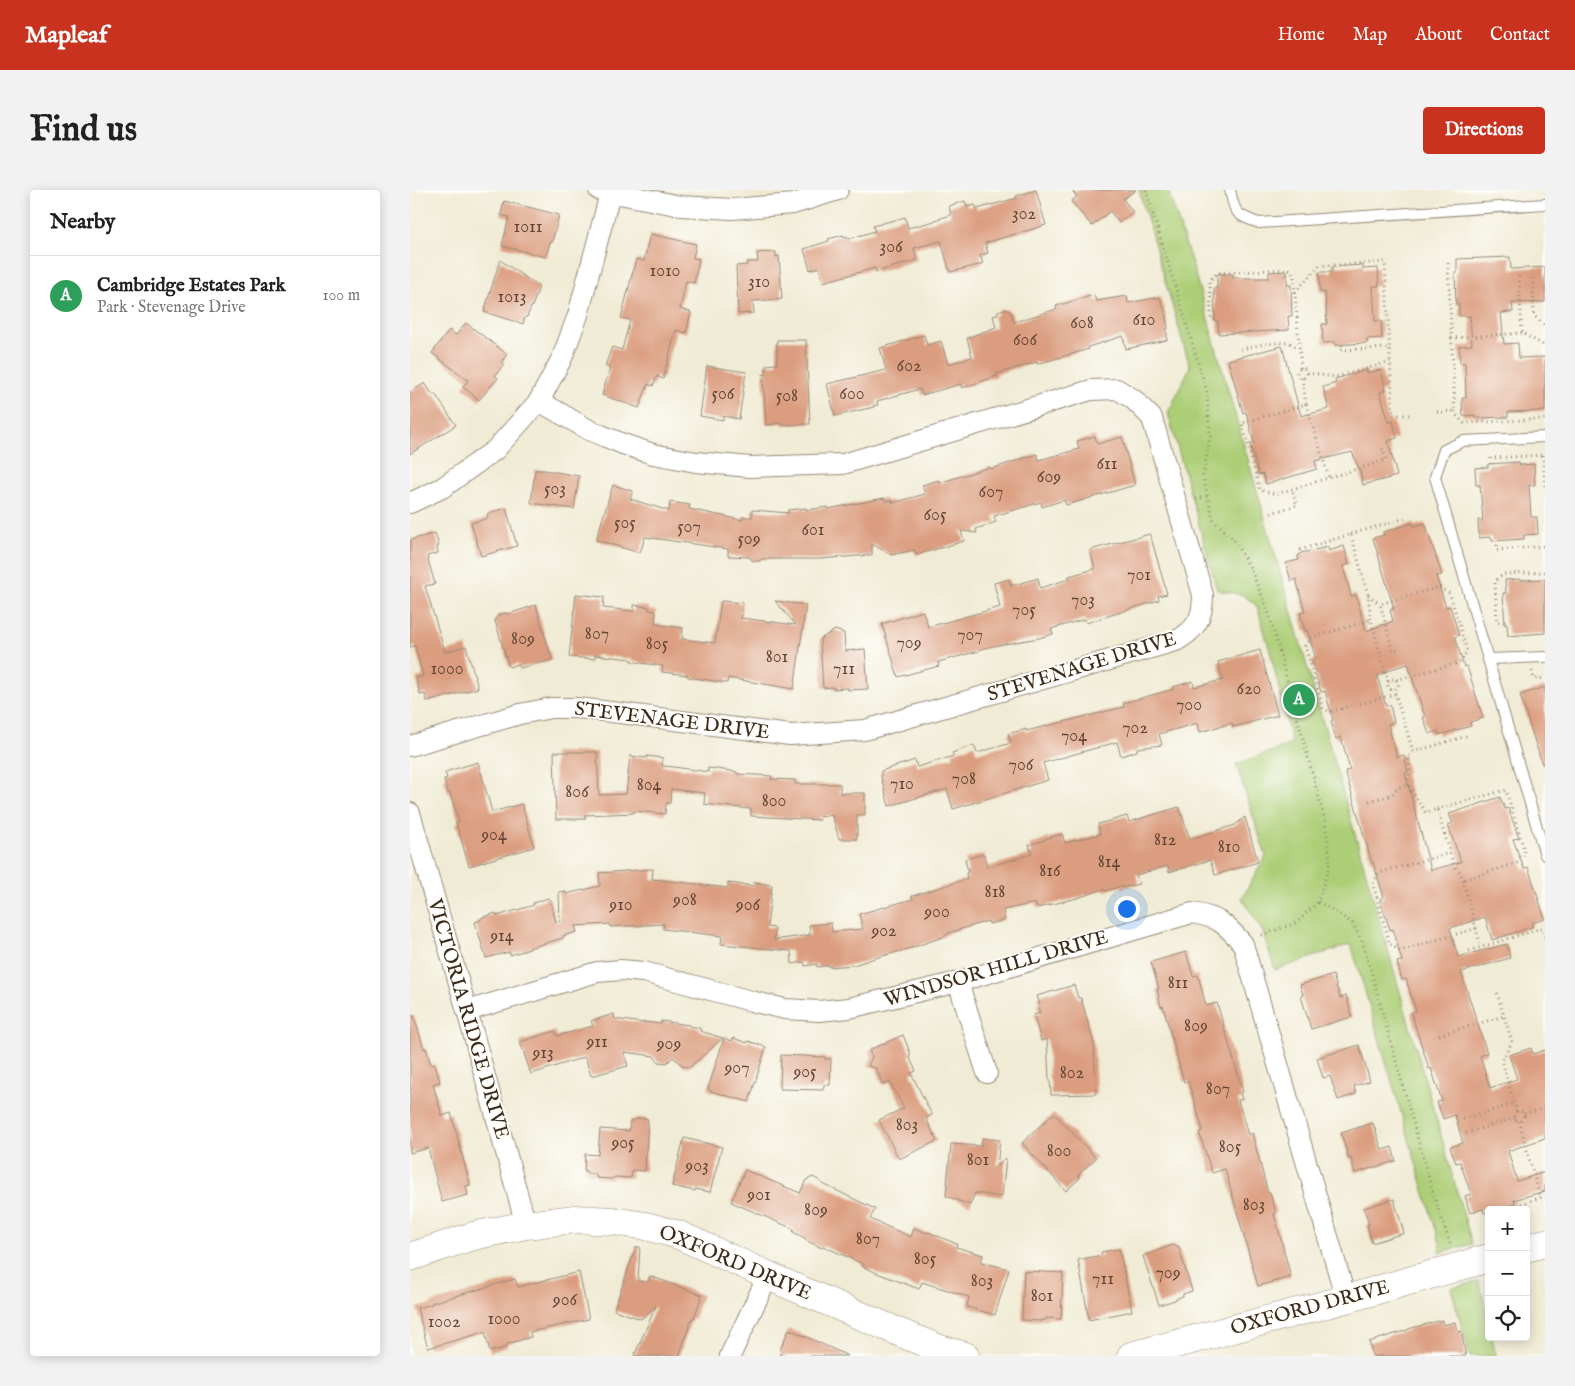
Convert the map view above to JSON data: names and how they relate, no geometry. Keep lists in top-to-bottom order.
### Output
{
  "streets": {
    "street": [
      "STEVENAGE DRIVE",
      "WINDSOR HILL DRIVE",
      "VICTORIA RIDGE DRIVE",
      "OXFORD DRIVE"
    ]
  },
  "crossings": [
    ["WINDSOR HILL DRIVE", "VICTORIA RIDGE DRIVE"],
    ["WINDSOR HILL DRIVE", "OXFORD DRIVE"],
    ["VICTORIA RIDGE DRIVE", "OXFORD DRIVE"]
  ],
  "house_numbers": [
    "302",
    "1011",
    "306",
    "1010",
    "310",
    "1013",
    "610",
    "608",
    "606",
    "602",
    "506",
    "600",
    "508",
    "611",
    "609",
    "503",
    "607",
    "605",
    "505",
    "507",
    "601",
    "509",
    "701",
    "703",
    "705",
    "807",
    "707",
    "809",
    "709",
    "805",
    "801",
    "1000",
    "711",
    "620",
    "700",
    "702",
    "704",
    "706",
    "708",
    "710",
    "804",
    "806",
    "800",
    "904",
    "812",
    "810",
    "814",
    "816",
    "818",
    "908",
    "910",
    "906",
    "900",
    "902",
    "914",
    "811",
    "809",
    "911",
    "909",
    "913",
    "907",
    "905",
    "802",
    "807",
    "803",
    "905",
    "805",
    "800",
    "801",
    "903",
    "901",
    "803",
    "809",
    "807",
    "805",
    "709",
    "711",
    "803",
    "801",
    "906",
    "1000",
    "1002"
  ],
  "page": {
    "header": "Mapleaf",
    "nav": [
      "Home",
      "Map",
      "About",
      "Contact"
    ],
    "buttons": "Directions",
    "title": "Find us",
    "heading": "Nearby",
    "list": [
      {
        "mark": "A",
        "name": "Cambridge Estates Park",
        "note": "Park · Stevenage Drive",
        "value": "100 m"
      }
    ],
    "pins": "A",
    "map_buttons": ["+", "−"]
  }
}
